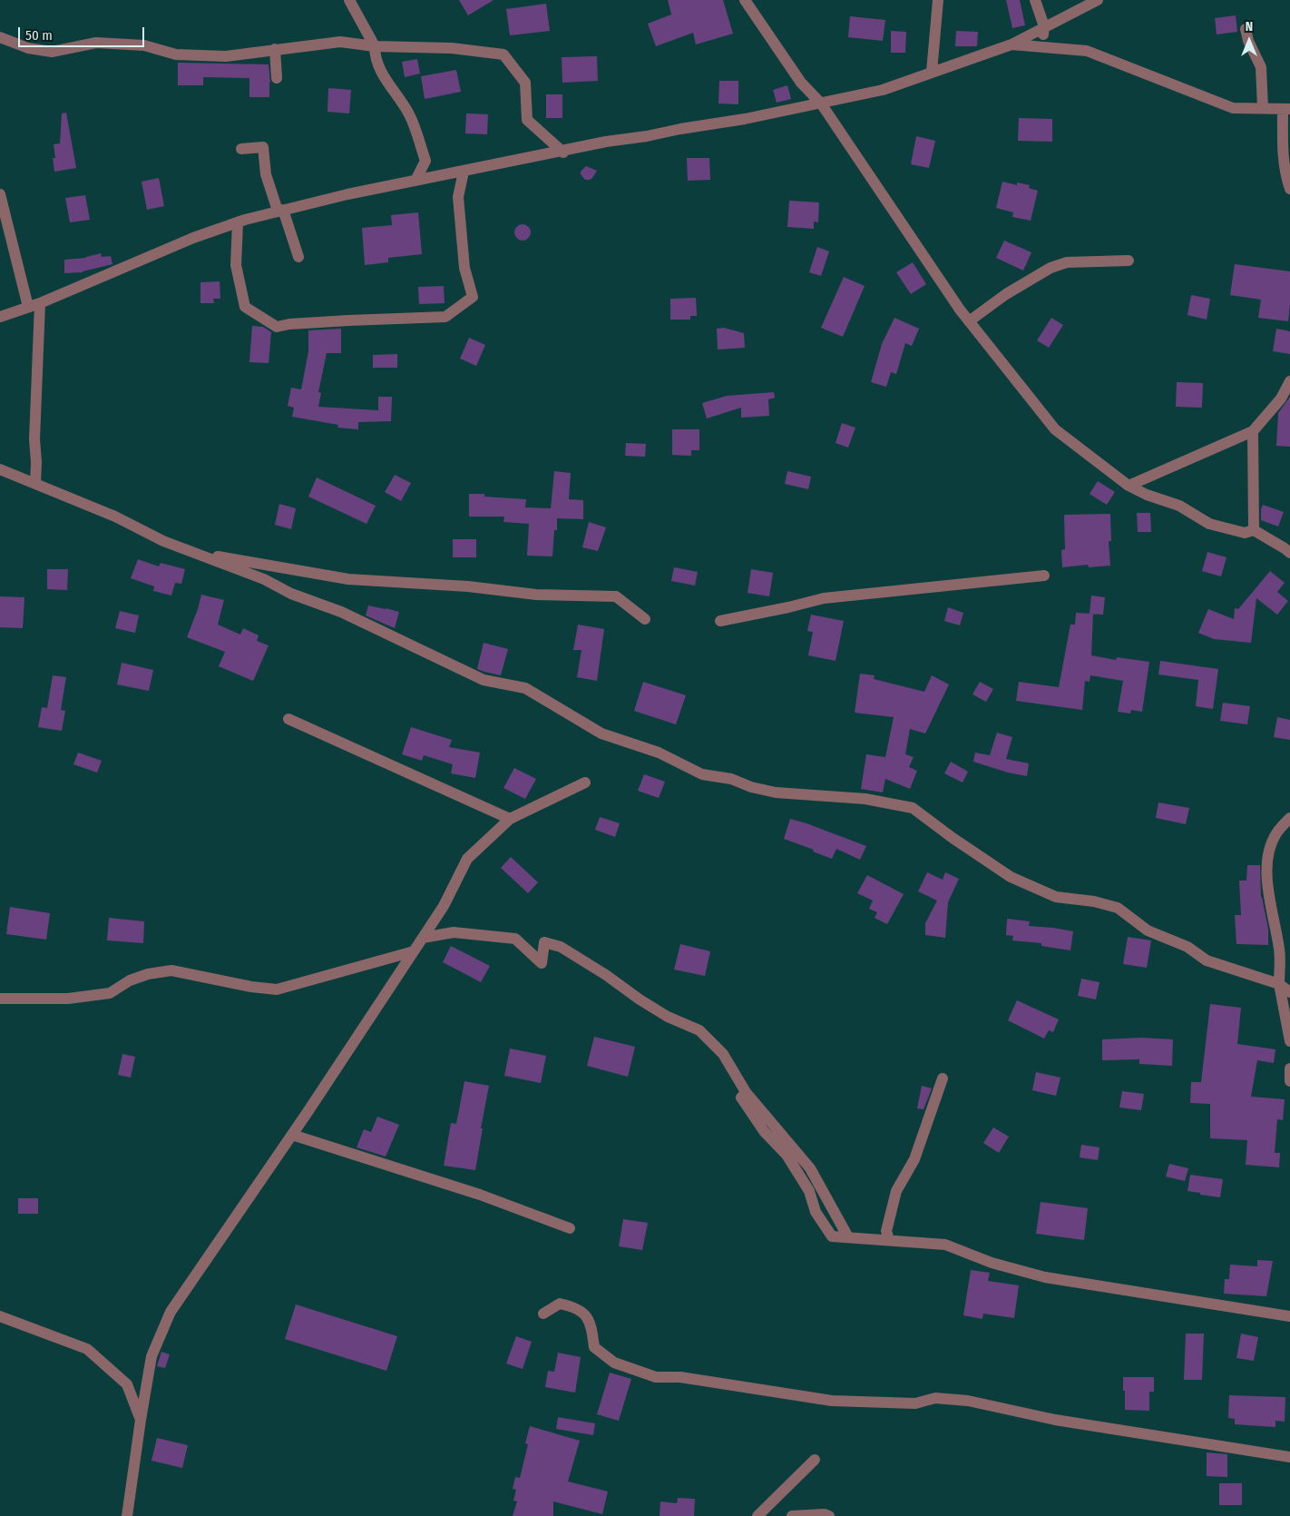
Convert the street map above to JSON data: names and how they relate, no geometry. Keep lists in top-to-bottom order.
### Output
{
  "scale_bar": "50 m",
  "north": "top"
}
